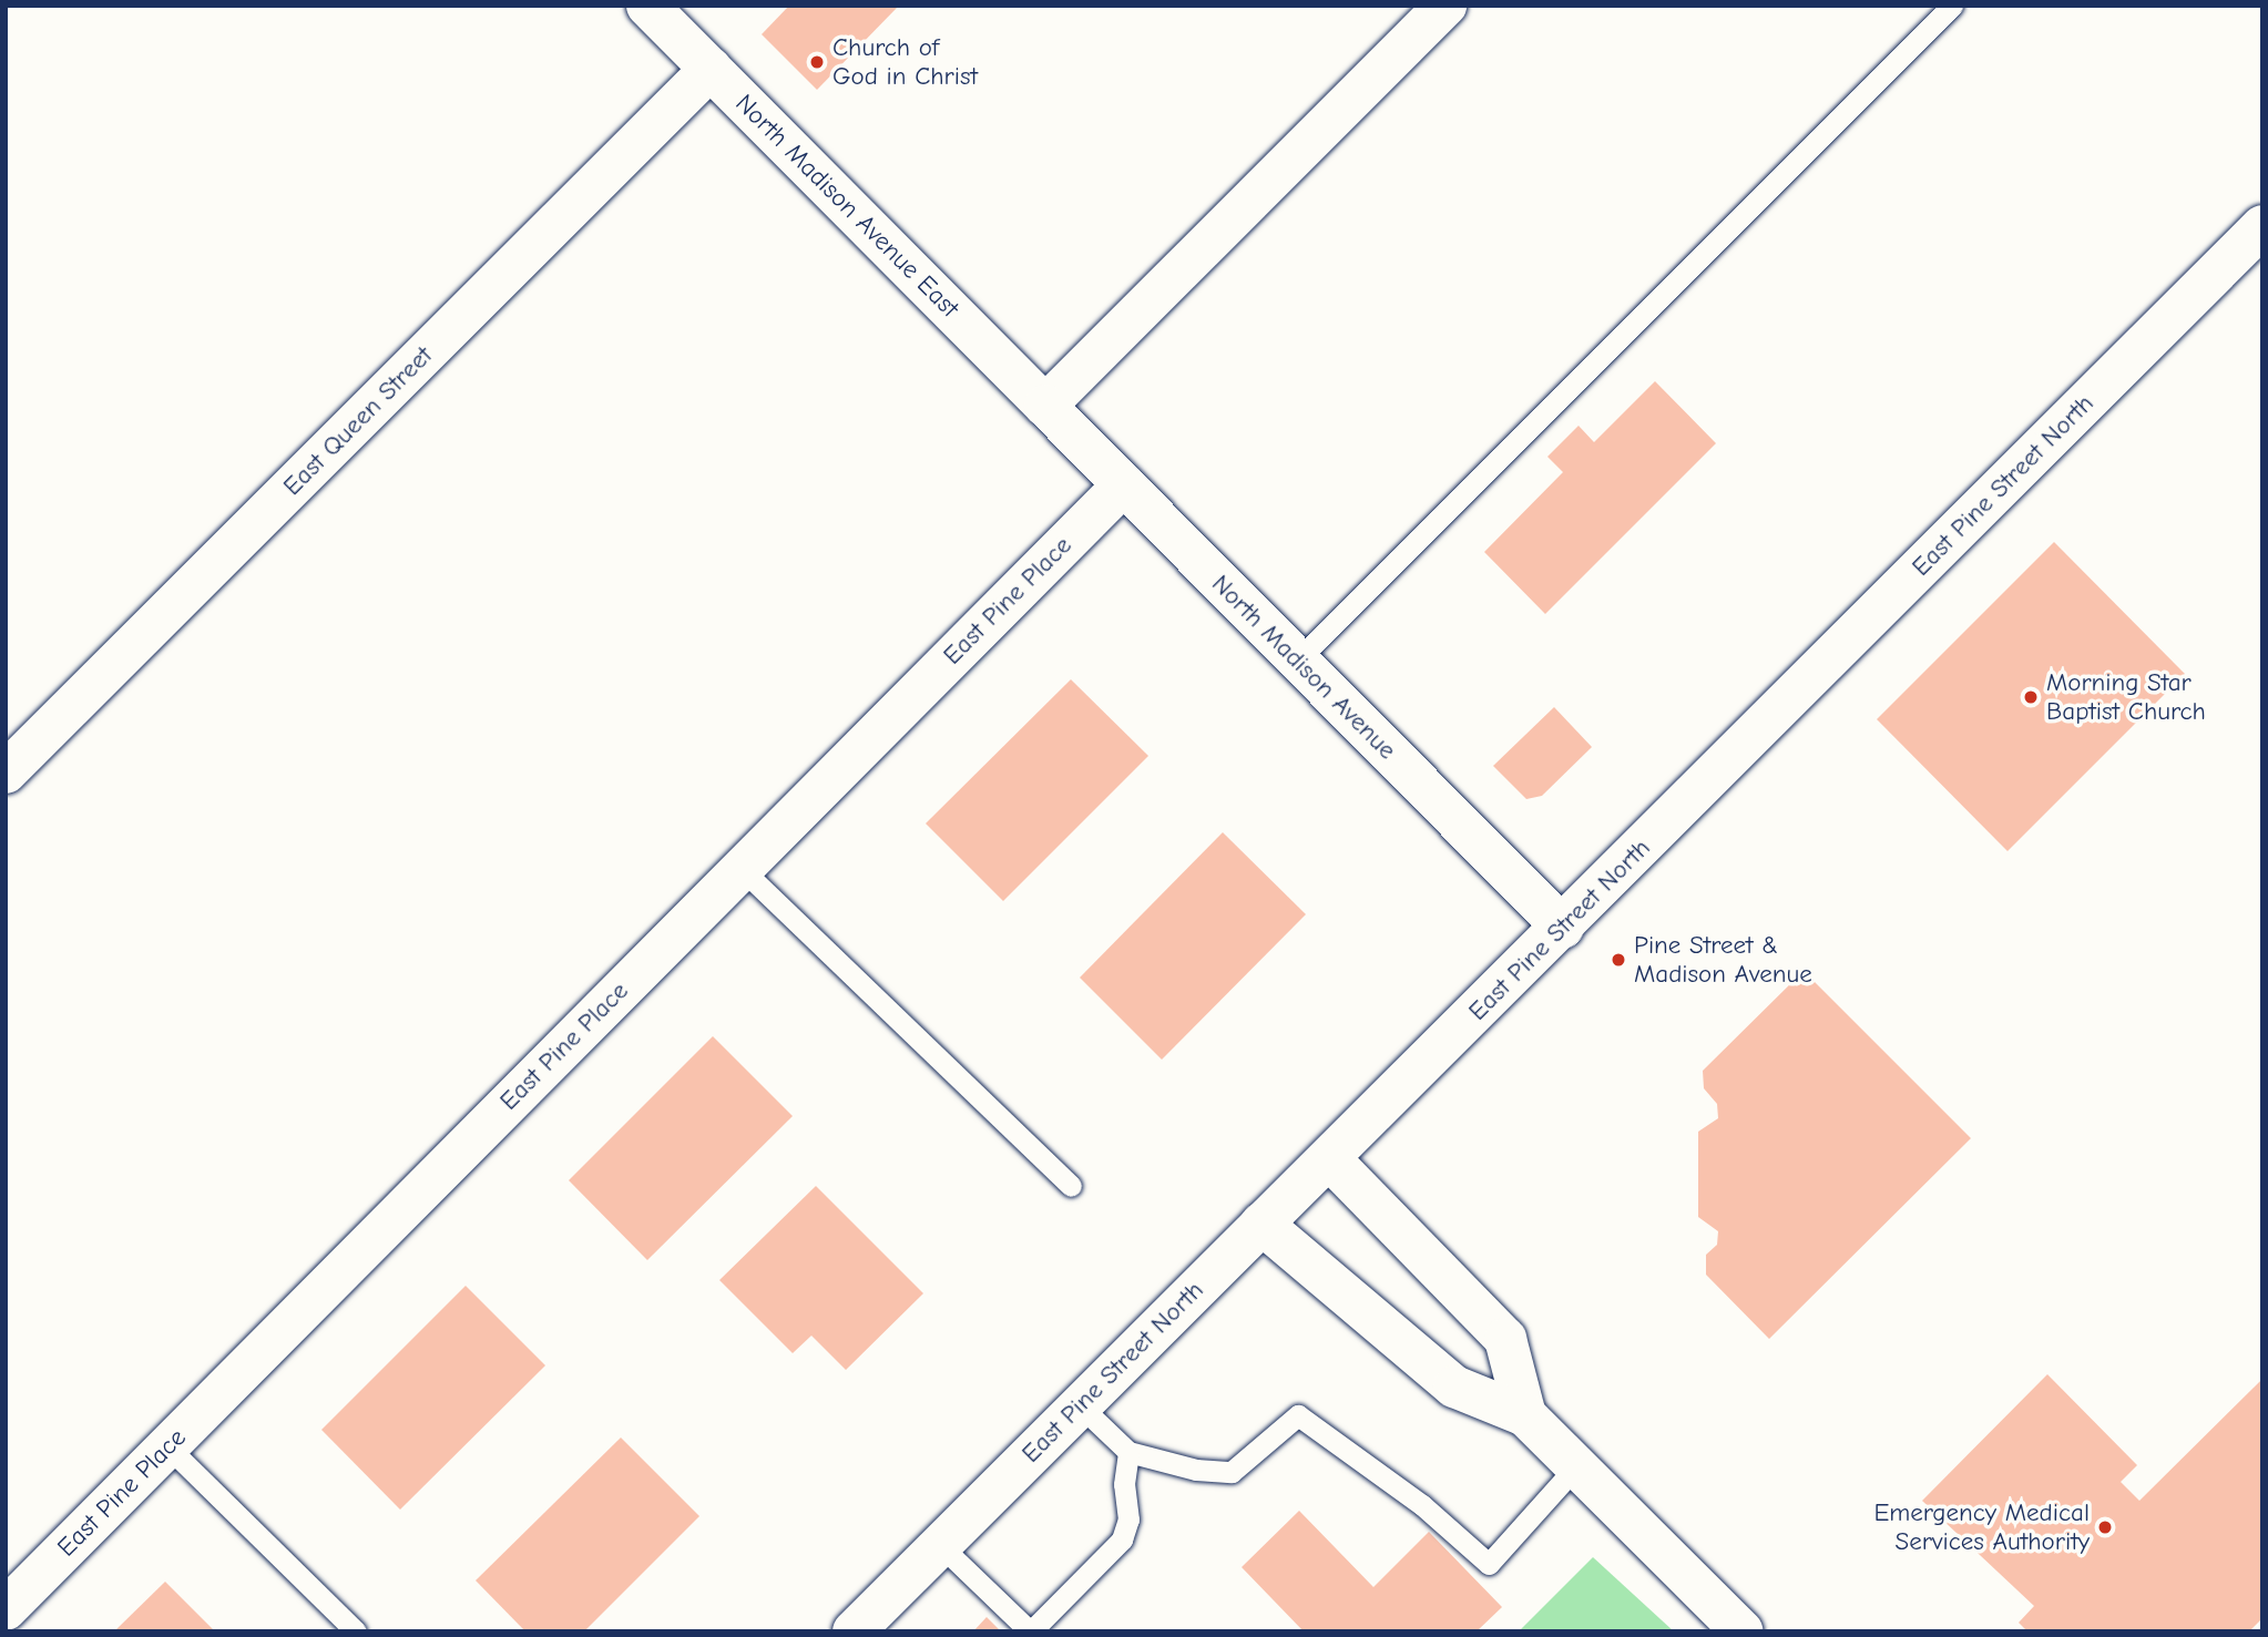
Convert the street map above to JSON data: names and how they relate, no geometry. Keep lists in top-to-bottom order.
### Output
{
  "streets": {
    "street": [
      "North Madison Avenue East",
      "East Queen Street",
      "East Pine Street North",
      "East Pine Place",
      "North Madison Avenue"
    ]
  },
  "crossings": [
    ["North Madison Avenue East", "East Queen Street"],
    ["North Madison Avenue East", "North Madison Avenue"],
    ["East Pine Street North", "North Madison Avenue"],
    ["East Pine Place", "North Madison Avenue"]
  ],
  "places": [
    "Church of God in Christ",
    "Morning Star Baptist Church",
    "Pine Street & Madison Avenue",
    "Emergency Medical Services Authority"
  ]
}
